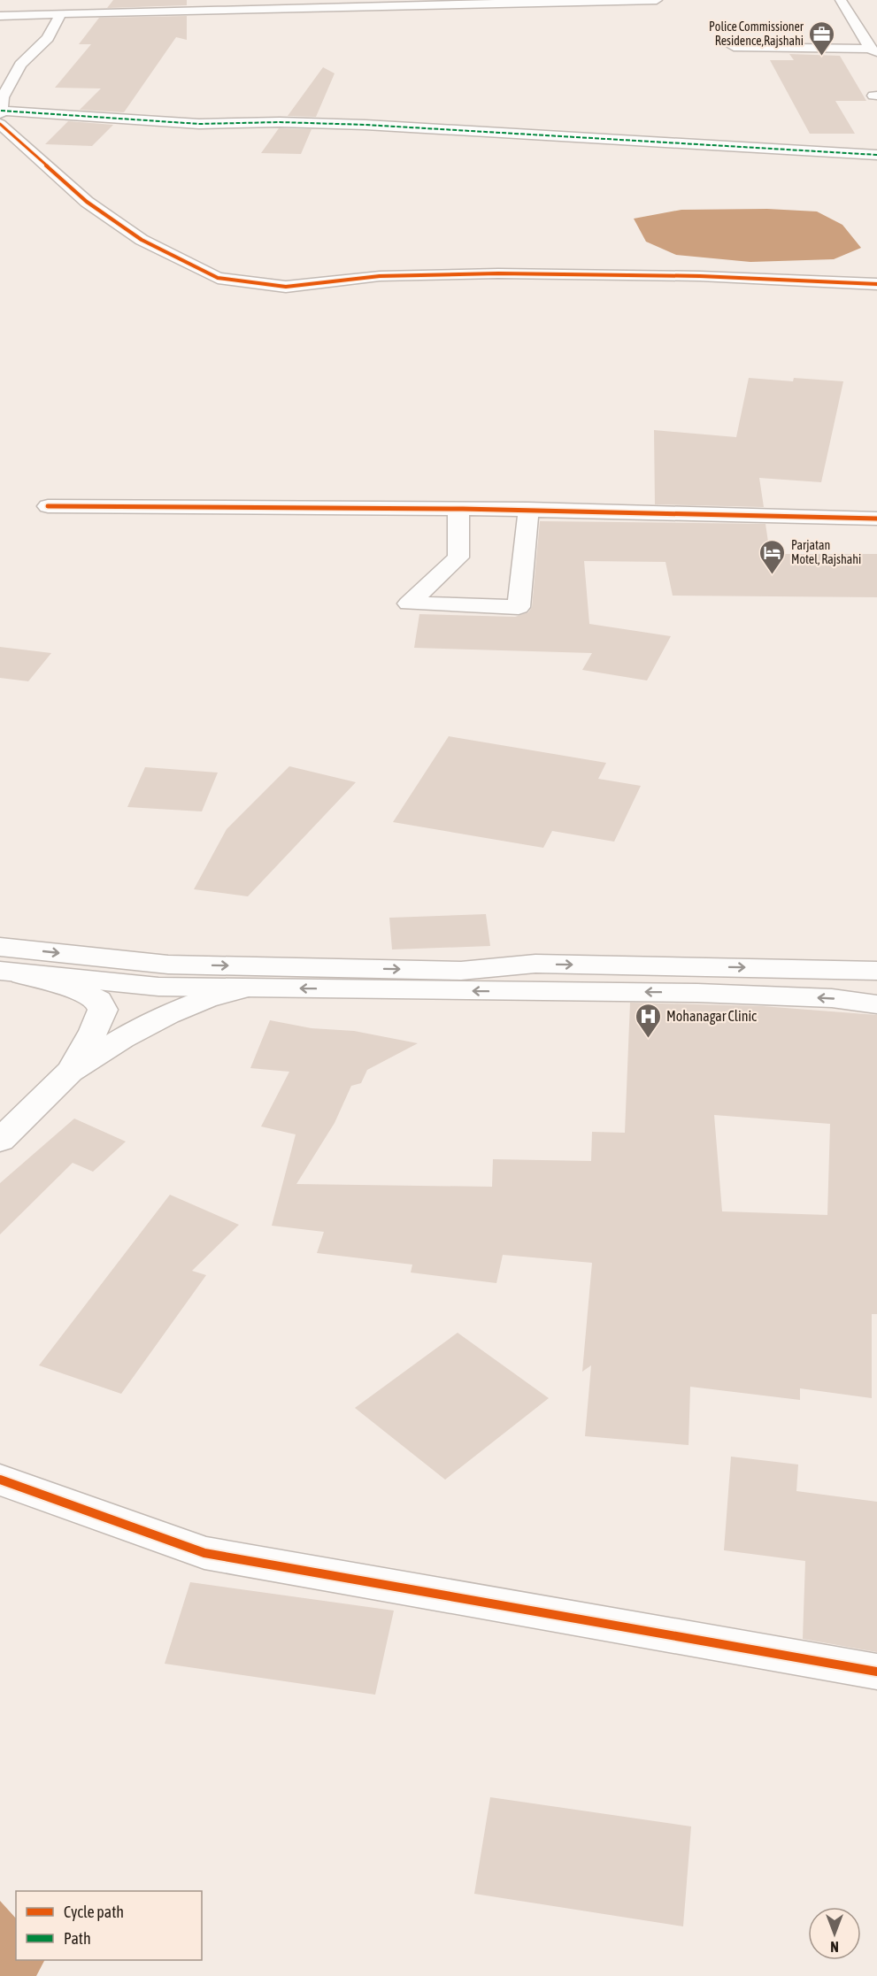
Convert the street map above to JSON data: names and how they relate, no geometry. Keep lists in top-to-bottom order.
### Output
{
  "places": {
    "office": ["Police Commissioner Residence,Rajshahi"],
    "hotel": ["Parjatan Motel, Rajshahi"],
    "hospital": ["Mohanagar Clinic"]
  },
  "legend": ["Cycle path", "Path"],
  "north": "bottom"
}
